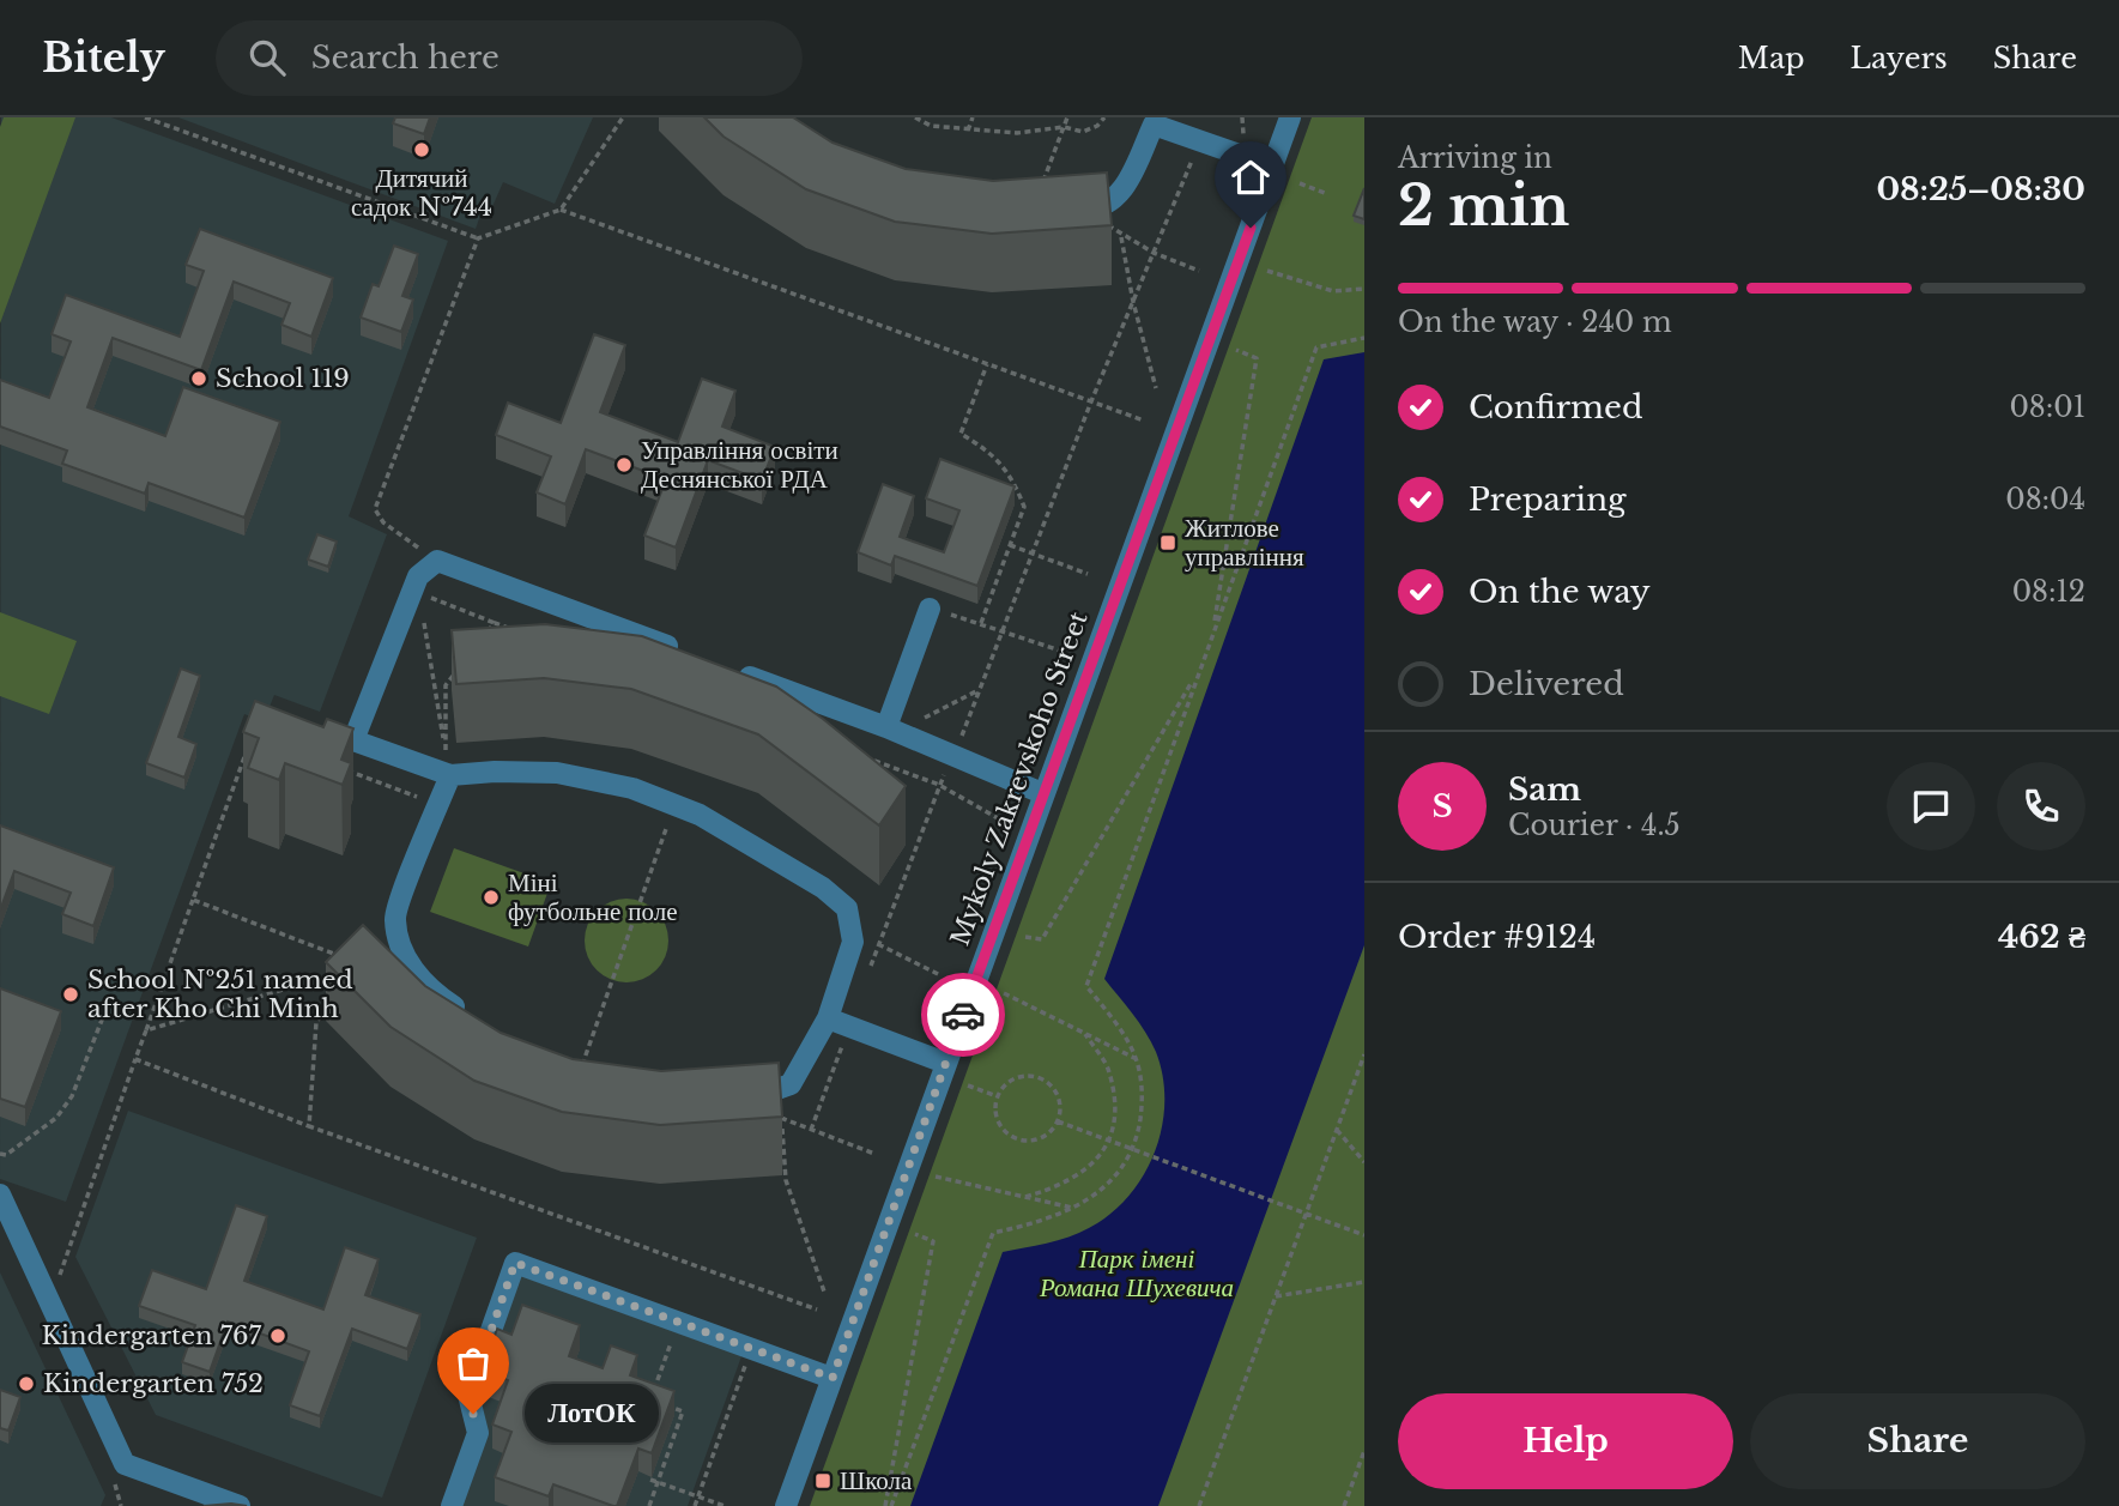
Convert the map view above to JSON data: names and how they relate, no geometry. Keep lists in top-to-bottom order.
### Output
{
  "streets": {
    "street": ["Mykoly Zakrevskoho Street"]
  },
  "parks": ["Парк імені Романа Шухевича"],
  "places": {
    "other": [
      "Дитячий садок №744",
      "School 119",
      "Управління освіти Деснянської РДА",
      "Міні футбольне поле",
      "School №251 named after Kho Chi Minh",
      "Kindergarten 767",
      "Kindergarten 752",
      "ЛотОК"
    ],
    "transit": ["Житлове управління", "Школа"]
  },
  "page": {
    "header": "Bitely",
    "search": "Search here",
    "nav": ["Map", "Layers", "Share"],
    "heading": ["2 min", "Arriving in", "08:25–08:30"],
    "panel": [
      "Sam",
      "Courier · 4.5",
      "Order #9124",
      "462 ₴"
    ],
    "bar": "On the way · 240 m",
    "list": [
      ["Confirmed", "08:01"],
      ["Preparing", "08:04"],
      ["On the way", "08:12"],
      "Delivered"
    ],
    "round": "S",
    "buttons": ["Help", "Share"],
    "bubble": "ЛотОК"
  }
}
